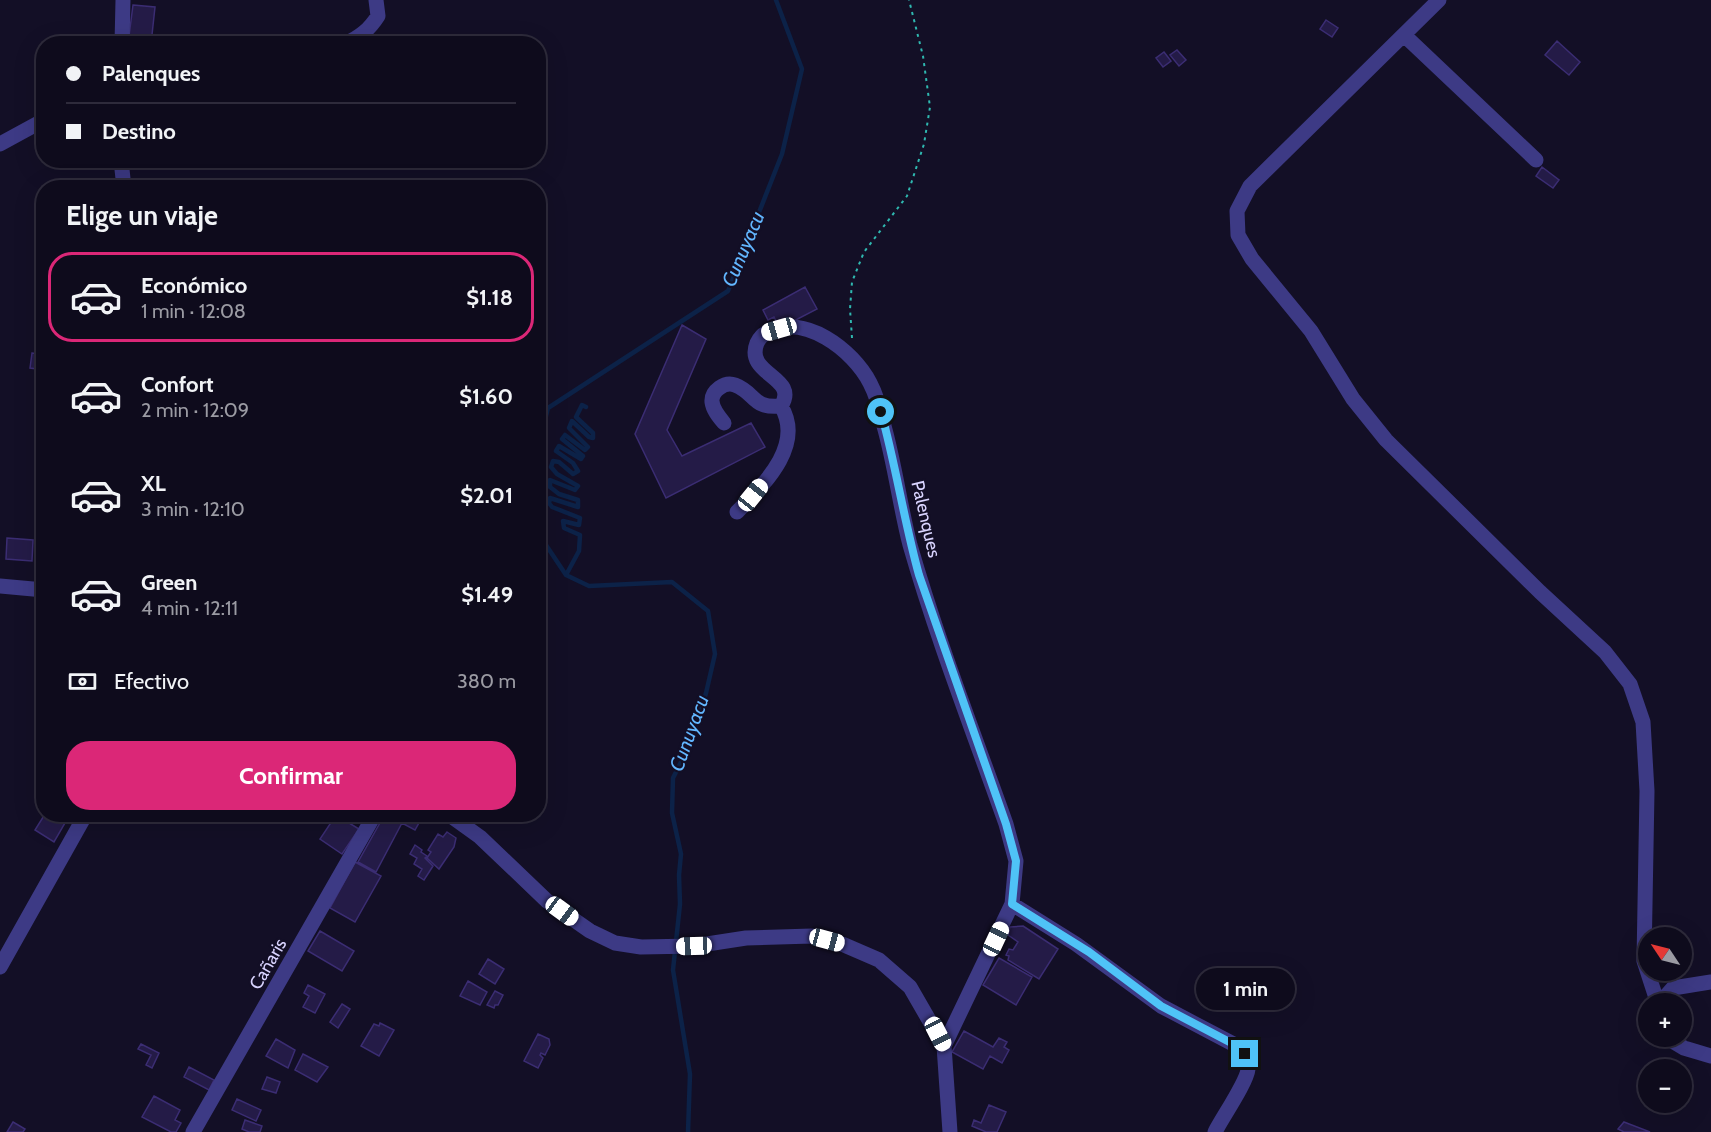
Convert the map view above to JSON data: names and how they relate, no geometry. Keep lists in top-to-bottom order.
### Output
{
  "streets": {
    "street": ["Palenques", "Cañaris"]
  },
  "water": ["Cunuyacu"],
  "north": "top left",
  "page": {
    "banner": ["Palenques", "Destino"],
    "heading": "Elige un viaje",
    "list": [
      {
        "name": "Económico",
        "note": "1 min · 12:08",
        "value": "$1.18"
      },
      {
        "name": "Confort",
        "note": "2 min · 12:09",
        "value": "$1.60"
      },
      {
        "name": "XL",
        "note": "3 min · 12:10",
        "value": "$2.01"
      },
      {
        "name": "Green",
        "note": "4 min · 12:11",
        "value": "$1.49"
      }
    ],
    "pay": ["Efectivo", "380 m"],
    "buttons": "Confirmar",
    "map_buttons": ["+", "−"],
    "bubble": "1 min"
  }
}
